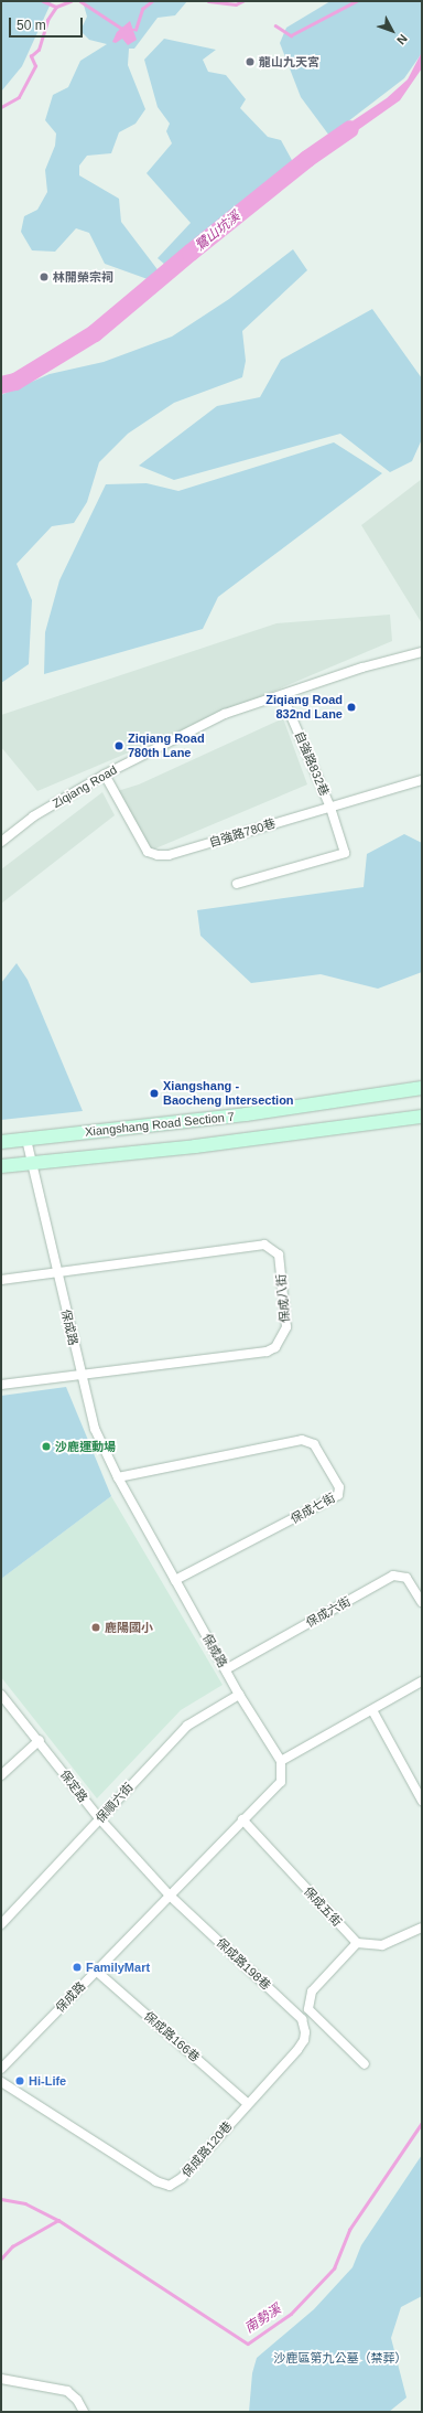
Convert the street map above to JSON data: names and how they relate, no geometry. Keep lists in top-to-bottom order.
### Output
{
  "streets": {
    "main road": ["Xiangshang Road Section 7"],
    "street": [
      "自強路832巷",
      "Ziqiang Road",
      "自強路780巷",
      "保成八街",
      "保成路",
      "保成七街",
      "保成六街",
      "保定路",
      "保順六街",
      "保成五街",
      "保成路198巷",
      "保成路166巷",
      "保成路120巷"
    ]
  },
  "crossings": [
    ["自強路832巷", "Ziqiang Road"],
    ["自強路832巷", "自強路780巷"],
    ["Ziqiang Road", "自強路780巷"],
    ["Xiangshang Road Section 7", "保成路"],
    ["保成八街", "保成路"],
    ["保成路", "保成七街"],
    ["保成路", "保成六街"],
    ["保成路", "保定路"],
    ["保成路", "保順六街"],
    ["保成路", "保成五街"],
    ["保成路", "保成路198巷"],
    ["保成路", "保成路166巷"],
    ["保定路", "保順六街"],
    ["保定路", "保成路198巷"],
    ["保成路198巷", "保成路120巷"],
    ["保成路166巷", "保成路120巷"]
  ],
  "water": ["鷺山坑溪", "南勢溪"],
  "parks": ["沙鹿區第九公墓（禁葬）"],
  "places": [
    "龍山九天宮",
    "林開榮宗祠",
    "Ziqiang Road 832nd Lane",
    "Ziqiang Road 780th Lane",
    "Xiangshang - Baocheng Intersection",
    "沙鹿運動場",
    "鹿陽國小",
    "FamilyMart",
    "Hi-Life"
  ],
  "scale_bar": "50 m",
  "north": "bottom right"
}
